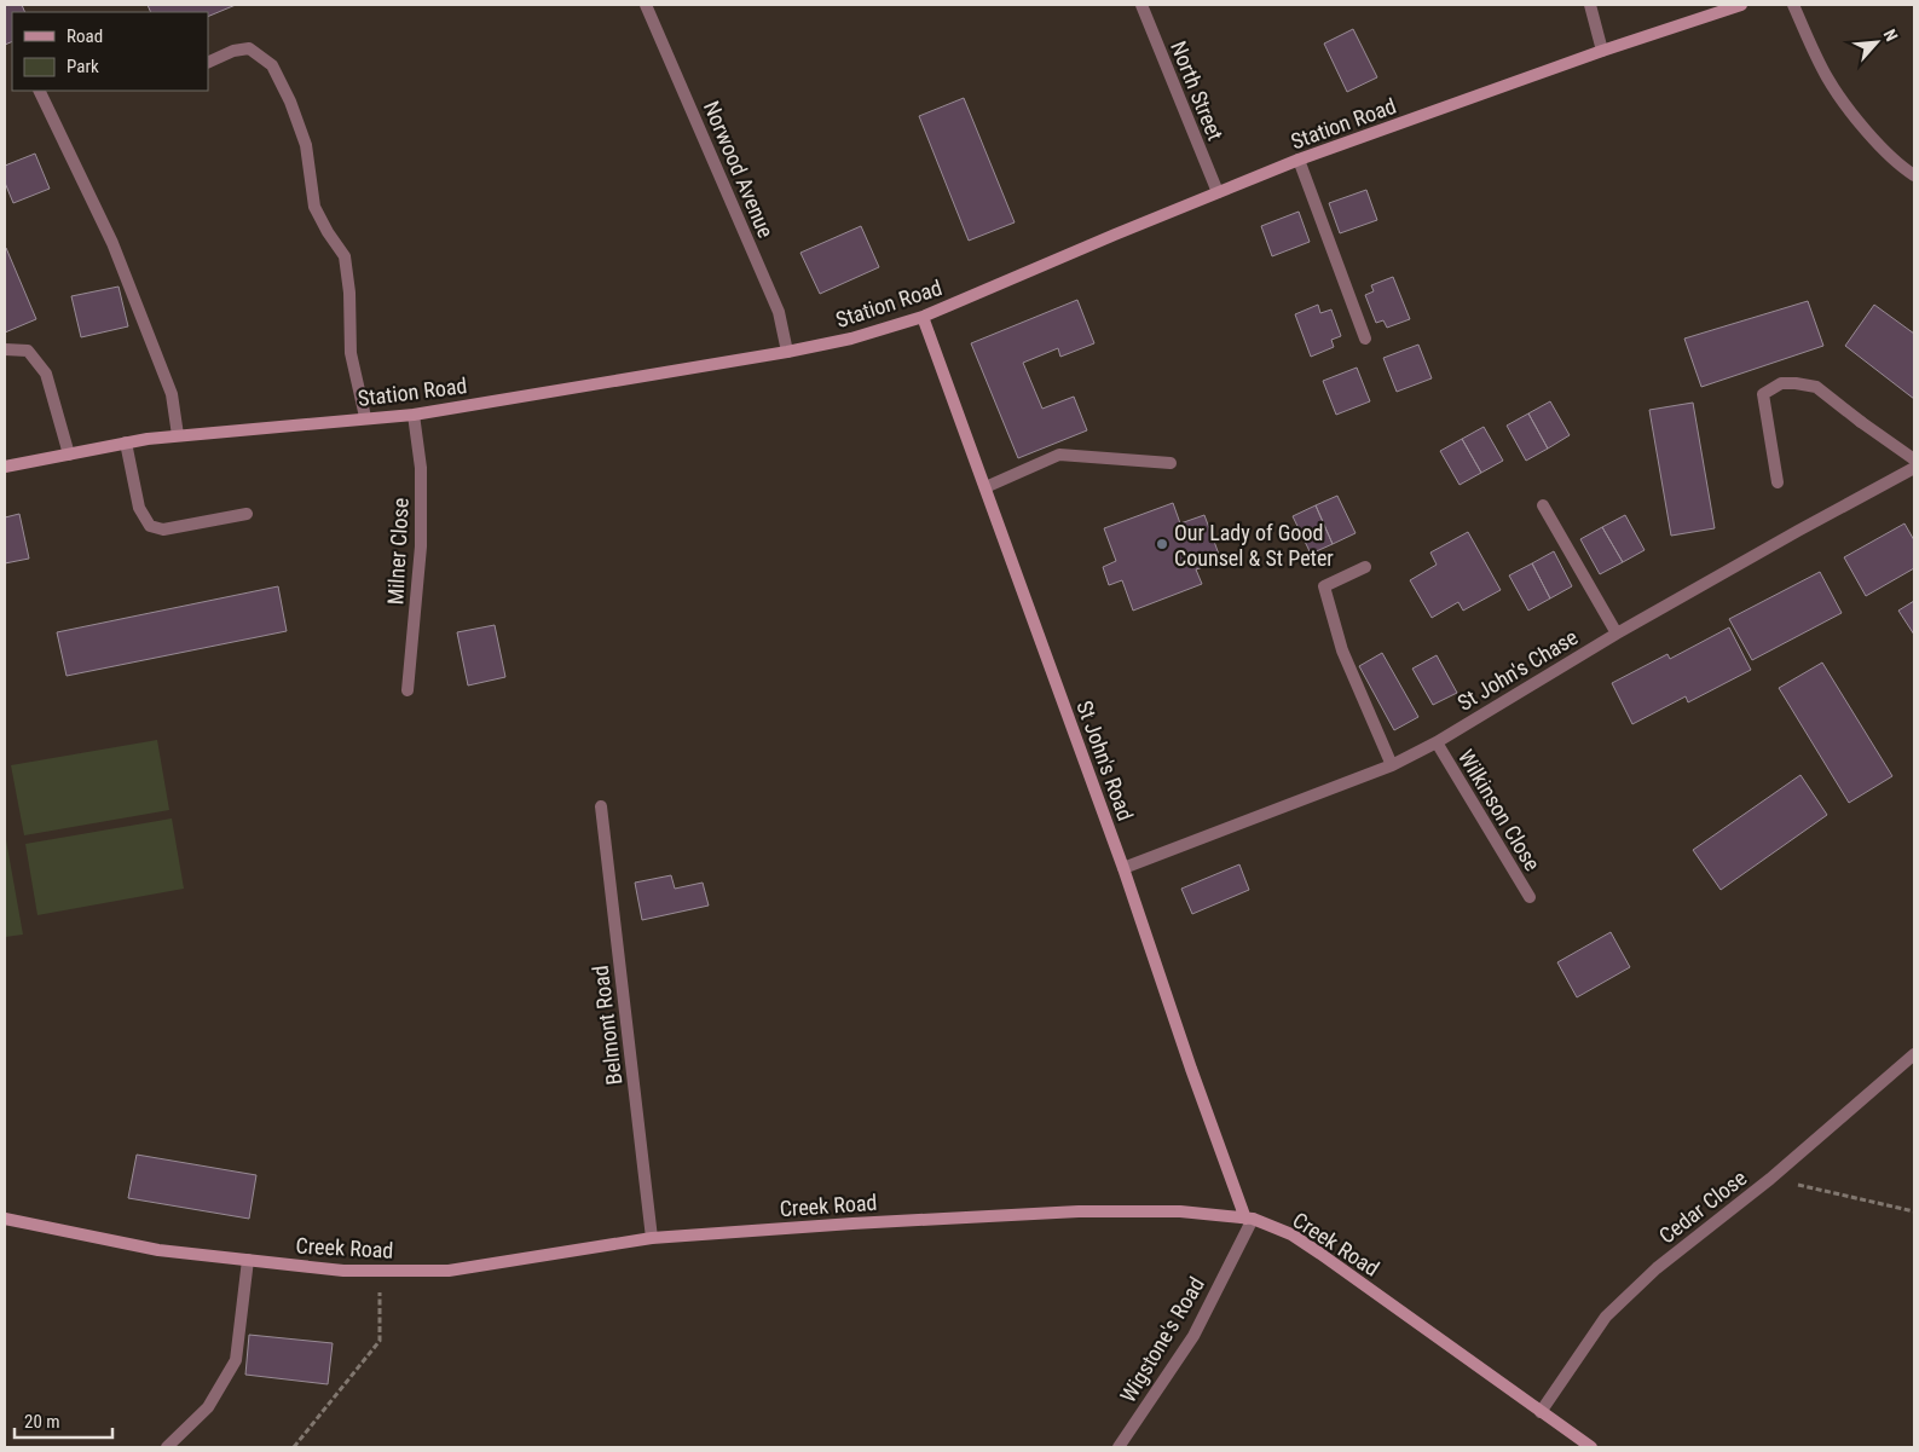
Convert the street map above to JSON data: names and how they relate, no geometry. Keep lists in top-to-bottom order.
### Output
{
  "streets": {
    "street": [
      "North Street",
      "Station Road",
      "Norwood Avenue",
      "Milner Close",
      "St John's Chase",
      "St John's Road",
      "Wilkinson Close",
      "Belmont Road",
      "Creek Road",
      "Cedar Close",
      "Wigstone's Road"
    ]
  },
  "crossings": [
    ["North Street", "Station Road"],
    ["Station Road", "Norwood Avenue"],
    ["Station Road", "Milner Close"],
    ["Station Road", "St John's Road"],
    ["St John's Chase", "St John's Road"],
    ["St John's Chase", "Wilkinson Close"],
    ["St John's Road", "Creek Road"],
    ["St John's Road", "Wigstone's Road"],
    ["Belmont Road", "Creek Road"],
    ["Creek Road", "Cedar Close"],
    ["Creek Road", "Wigstone's Road"]
  ],
  "places": ["Our Lady of Good Counsel & St Peter"],
  "legend": ["Road", "Park"],
  "scale_bar": "20 m",
  "north": "top right"
}
